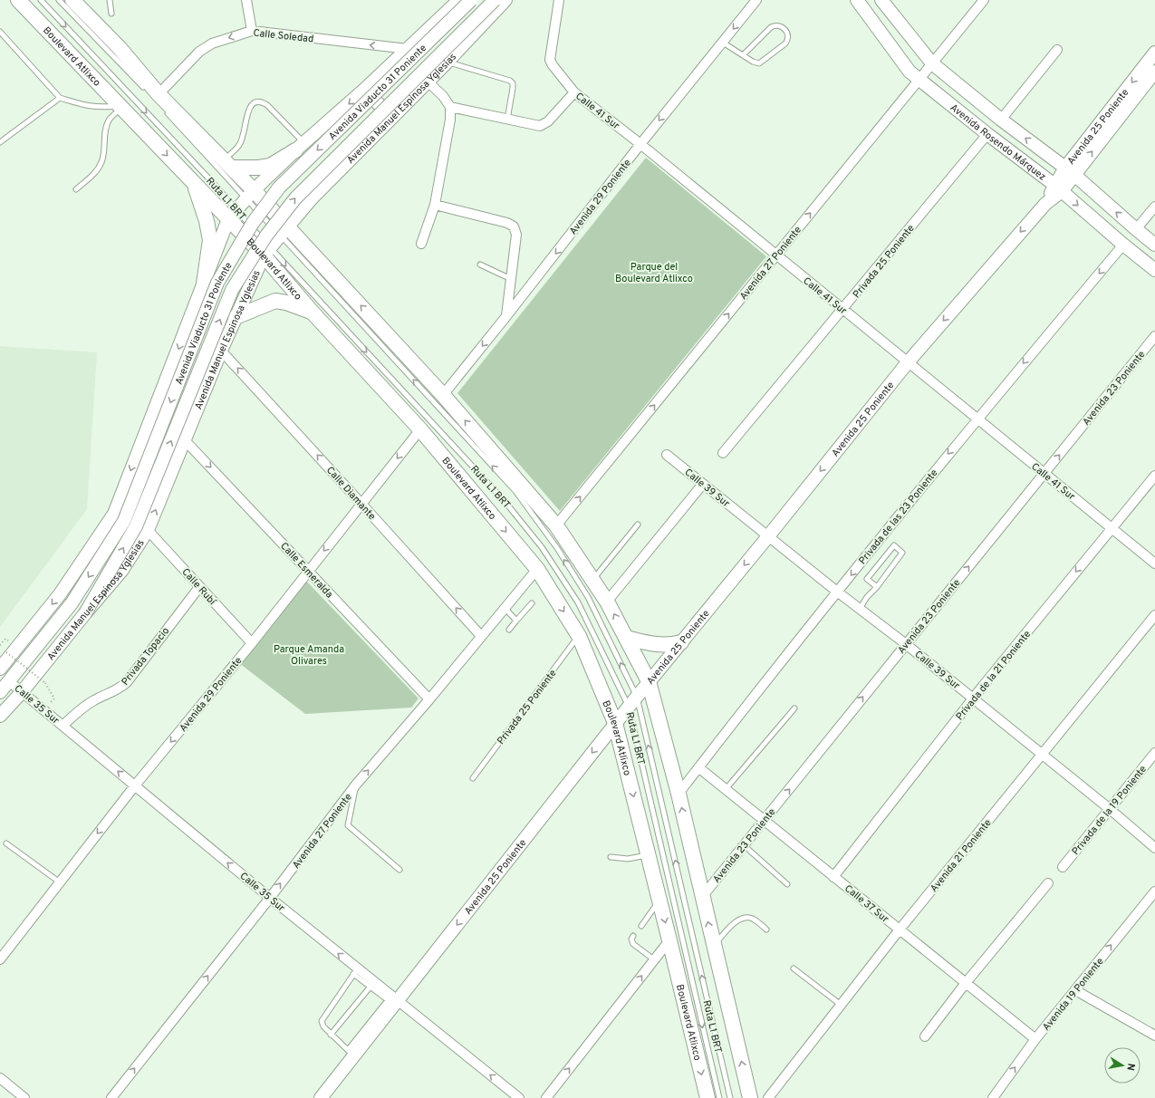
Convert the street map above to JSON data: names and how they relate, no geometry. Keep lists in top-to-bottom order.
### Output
{
  "streets": {
    "main road": [
      "Boulevard Atlixco",
      "Avenida Viaducto 31 Poniente",
      "Avenida Manuel Espinosa Yglesias",
      "Avenida 25 Poniente",
      "Avenida Rosendo Márquez"
    ],
    "street": [
      "Calle Soledad",
      "Calle 41 Sur",
      "Avenida 29 Poniente",
      "Privada 25 Poniente",
      "Avenida 27 Poniente",
      "Avenida 23 Poniente",
      "Calle 39 Sur",
      "Calle Diamante",
      "Privada de las 23 Poniente",
      "Calle Esmeralda",
      "Calle Rubí",
      "Privada Topacio",
      "Privada de la 21 Poniente",
      "Calle 35 Sur",
      "Privada de la 19 Poniente",
      "Avenida 21 Poniente",
      "Calle 37 Sur",
      "Avenida 19 Poniente"
    ],
    "lane": ["Ruta L1 BRT"]
  },
  "crossings": [
    ["Boulevard Atlixco", "Avenida Manuel Espinosa Yglesias"],
    ["Boulevard Atlixco", "Avenida 25 Poniente"],
    ["Boulevard Atlixco", "Avenida 29 Poniente"],
    ["Boulevard Atlixco", "Ruta L1 BRT"],
    ["Boulevard Atlixco", "Privada 25 Poniente"],
    ["Boulevard Atlixco", "Avenida 27 Poniente"],
    ["Avenida Viaducto 31 Poniente", "Avenida Manuel Espinosa Yglesias"],
    ["Avenida Viaducto 31 Poniente", "Calle 35 Sur"],
    ["Avenida Manuel Espinosa Yglesias", "Ruta L1 BRT"],
    ["Avenida Manuel Espinosa Yglesias", "Calle Diamante"],
    ["Avenida Manuel Espinosa Yglesias", "Calle Esmeralda"],
    ["Avenida Manuel Espinosa Yglesias", "Calle Rubí"],
    ["Avenida Manuel Espinosa Yglesias", "Calle 35 Sur"],
    ["Calle 41 Sur", "Avenida 25 Poniente"],
    ["Calle 41 Sur", "Avenida 29 Poniente"],
    ["Calle 41 Sur", "Privada 25 Poniente"],
    ["Calle 41 Sur", "Avenida 27 Poniente"],
    ["Calle 41 Sur", "Avenida 23 Poniente"],
    ["Calle 41 Sur", "Privada de las 23 Poniente"],
    ["Calle 41 Sur", "Privada de la 21 Poniente"],
    ["Avenida 25 Poniente", "Avenida Rosendo Márquez"],
    ["Avenida 25 Poniente", "Ruta L1 BRT"],
    ["Avenida 25 Poniente", "Calle 39 Sur"],
    ["Avenida 25 Poniente", "Calle 35 Sur"],
    ["Avenida Rosendo Márquez", "Privada 25 Poniente"],
    ["Avenida Rosendo Márquez", "Avenida 27 Poniente"],
    ["Avenida Rosendo Márquez", "Privada de las 23 Poniente"],
    ["Avenida 29 Poniente", "Calle Diamante"],
    ["Avenida 29 Poniente", "Calle Esmeralda"],
    ["Avenida 29 Poniente", "Calle Rubí"],
    ["Avenida 29 Poniente", "Calle 35 Sur"],
    ["Avenida 27 Poniente", "Calle Diamante"],
    ["Avenida 27 Poniente", "Calle Esmeralda"],
    ["Avenida 27 Poniente", "Calle 35 Sur"],
    ["Avenida 23 Poniente", "Calle 39 Sur"],
    ["Avenida 23 Poniente", "Calle 37 Sur"],
    ["Calle 39 Sur", "Privada de las 23 Poniente"],
    ["Calle 39 Sur", "Privada de la 21 Poniente"],
    ["Calle 39 Sur", "Privada de la 19 Poniente"],
    ["Calle 39 Sur", "Avenida 21 Poniente"],
    ["Privada de las 23 Poniente", "Calle 37 Sur"],
    ["Calle Rubí", "Privada Topacio"],
    ["Privada Topacio", "Calle 35 Sur"],
    ["Privada de la 21 Poniente", "Calle 37 Sur"],
    ["Avenida 21 Poniente", "Calle 37 Sur"],
    ["Calle 37 Sur", "Avenida 19 Poniente"]
  ],
  "one_way": [
    "Calle Soledad",
    "Avenida 29 Poniente",
    "Avenida 27 Poniente",
    "Avenida 23 Poniente",
    "Calle Diamante",
    "Privada de las 23 Poniente",
    "Calle Esmeralda",
    "Privada de la 21 Poniente",
    "Calle 35 Sur",
    "Avenida 19 Poniente"
  ],
  "parks": ["Parque del Boulevard Atlixco", "Parque Amanda Olivares"],
  "north": "right"
}
